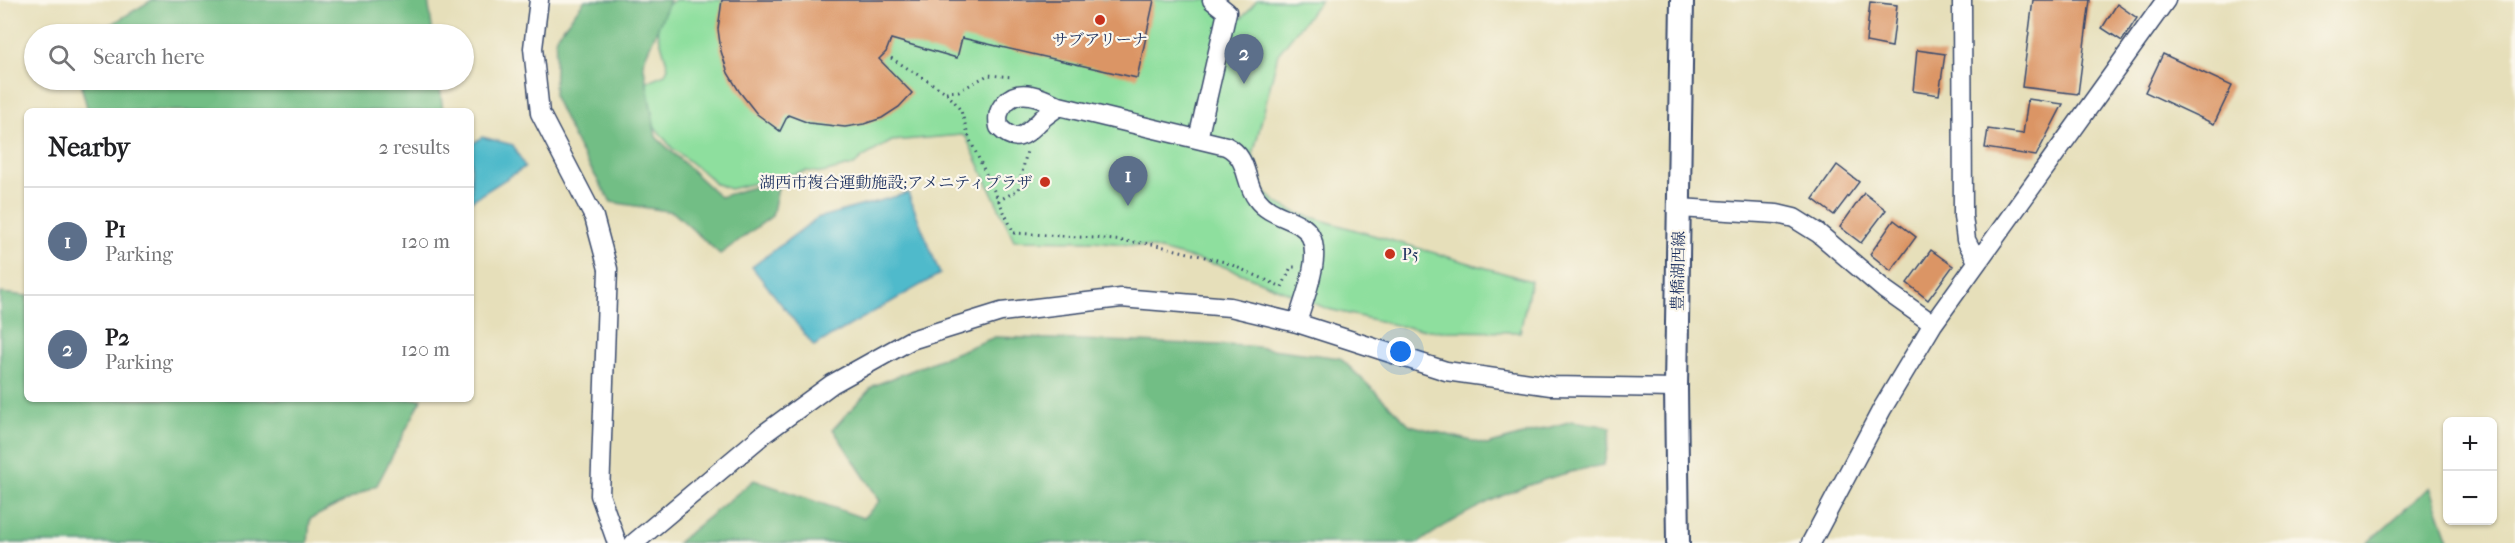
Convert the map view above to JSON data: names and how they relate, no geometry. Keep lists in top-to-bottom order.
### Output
{
  "streets": {
    "main road": ["豊橋湖西線"]
  },
  "places": ["サブアリーナ", "湖西市複合運動施設;アメニティプラザ", "P5"],
  "page": {
    "search": "Search here",
    "pins": ["2", "1"],
    "heading": ["Nearby", "2 results"],
    "list": [
      {
        "mark": "1",
        "name": "P1",
        "note": "Parking",
        "value": "120 m"
      },
      {
        "mark": "2",
        "name": "P2",
        "note": "Parking",
        "value": "120 m"
      }
    ],
    "map_buttons": ["+", "−"]
  }
}
